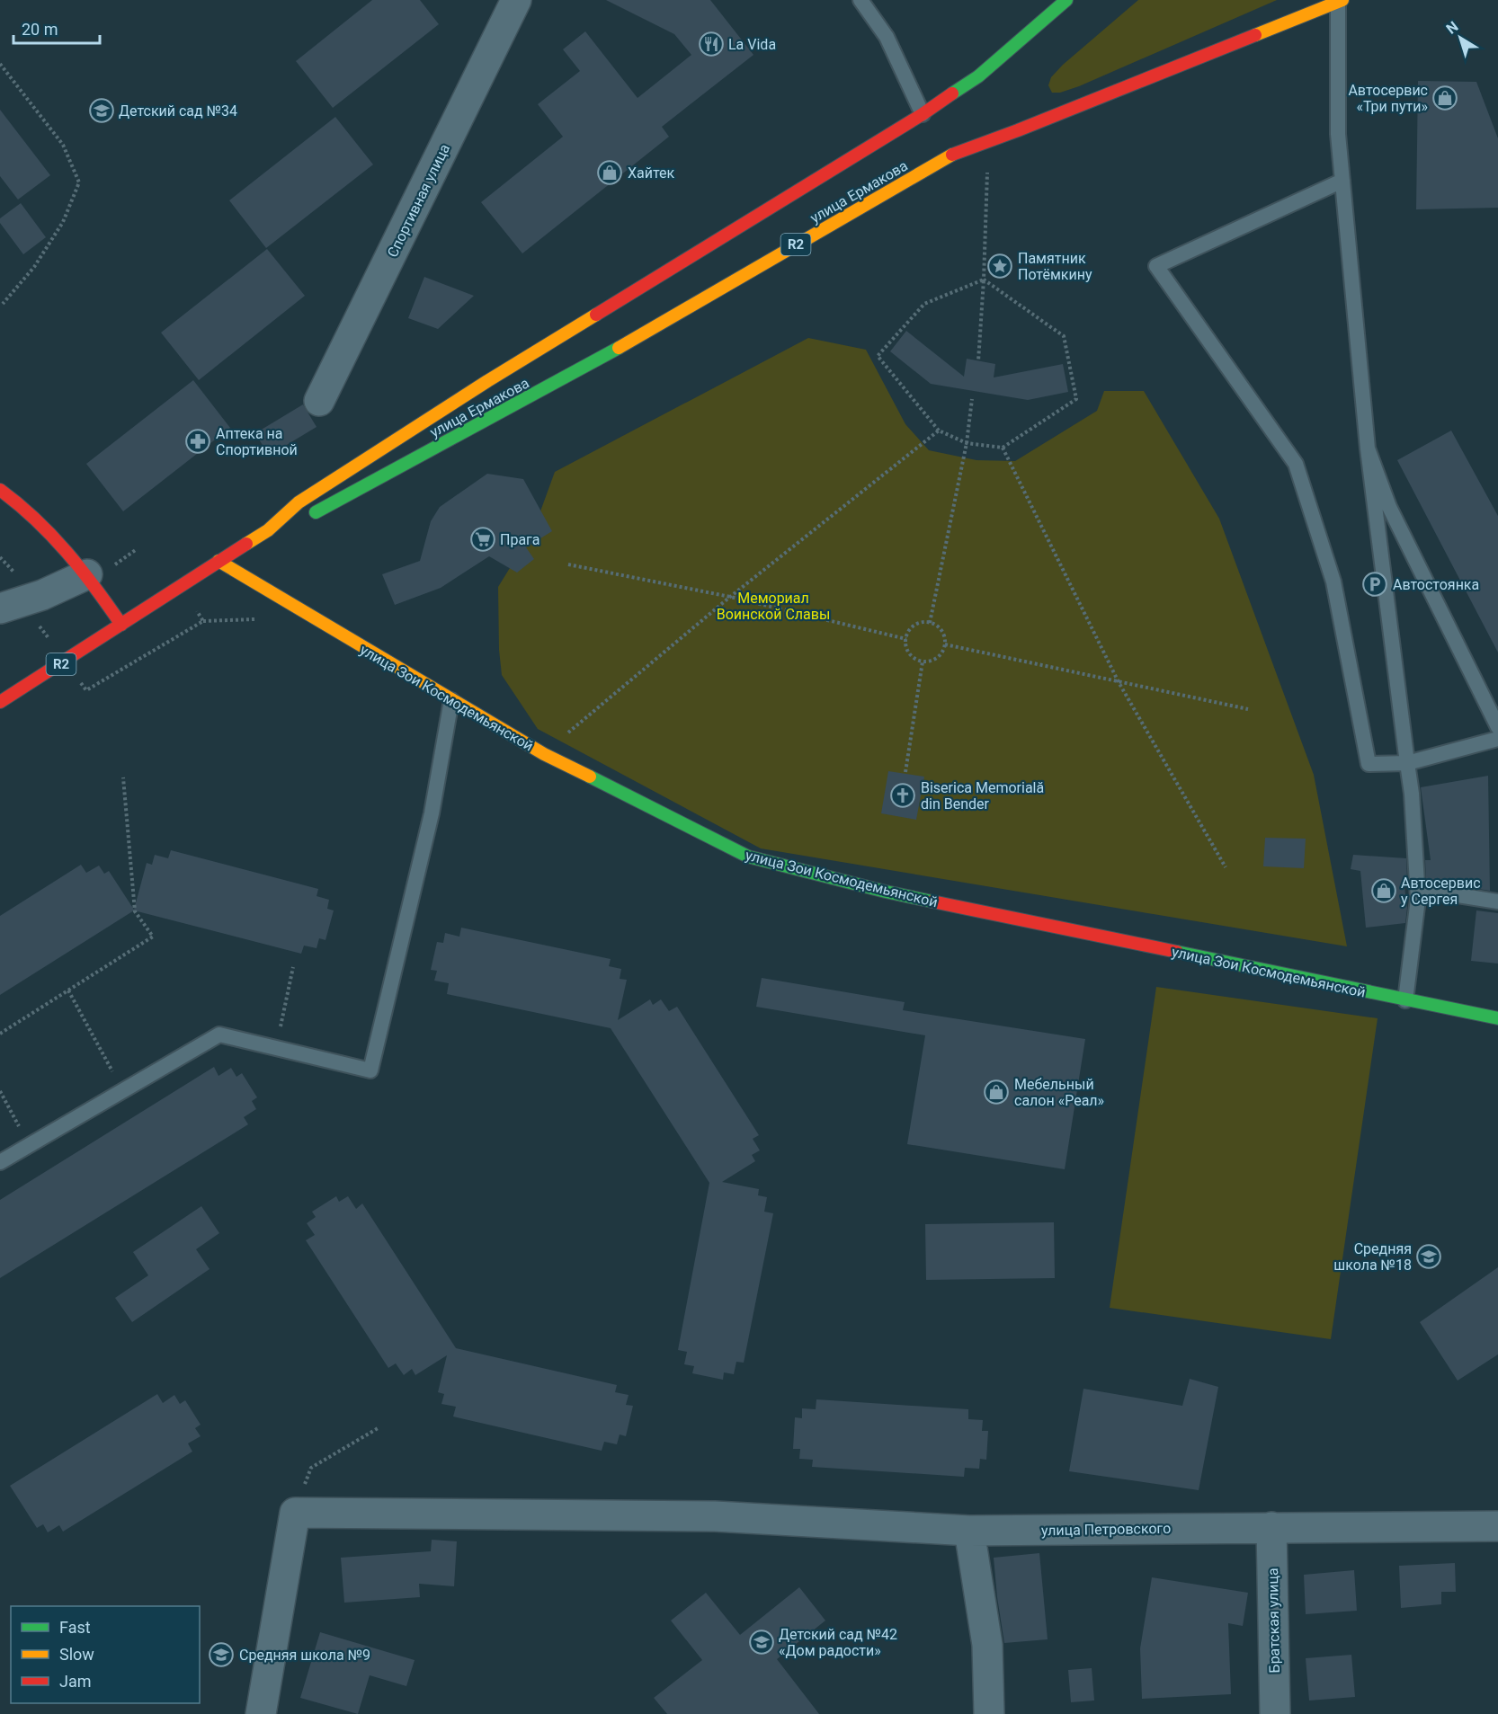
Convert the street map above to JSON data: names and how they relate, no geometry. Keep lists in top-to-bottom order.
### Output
{
  "streets": {
    "main road": ["улица Ермакова", "R2", "улица Зои Космодемьянской"],
    "street": ["Спортивная улица", "улица Петровского", "Братская улица"]
  },
  "crossings": [
    ["улица Ермакова", "улица Зои Космодемьянской"],
    ["улица Петровского", "Братская улица"]
  ],
  "parks": ["Мемориал Воинской Славы"],
  "places": {
    "restaurant": ["La Vida"],
    "shop": [
      "Автосервис «Три пути»",
      "Хайтек",
      "Автосервис у Сергея",
      "Мебельный салон «Реал»"
    ],
    "school or university": [
      "Детский сад №34",
      "Средняя школа №18",
      "Детский сад №42 «Дом радости»",
      "Средняя школа №9"
    ],
    "place": ["Памятник Потёмкину"],
    "pharmacy": ["Аптека на Спортивной"],
    "supermarket": ["Прага"],
    "parking": ["Автостоянка"],
    "church": ["Biserica Memorială din Bender"]
  },
  "legend": ["Fast", "Slow", "Jam"],
  "scale_bar": "20 m",
  "north": "top left"
}
